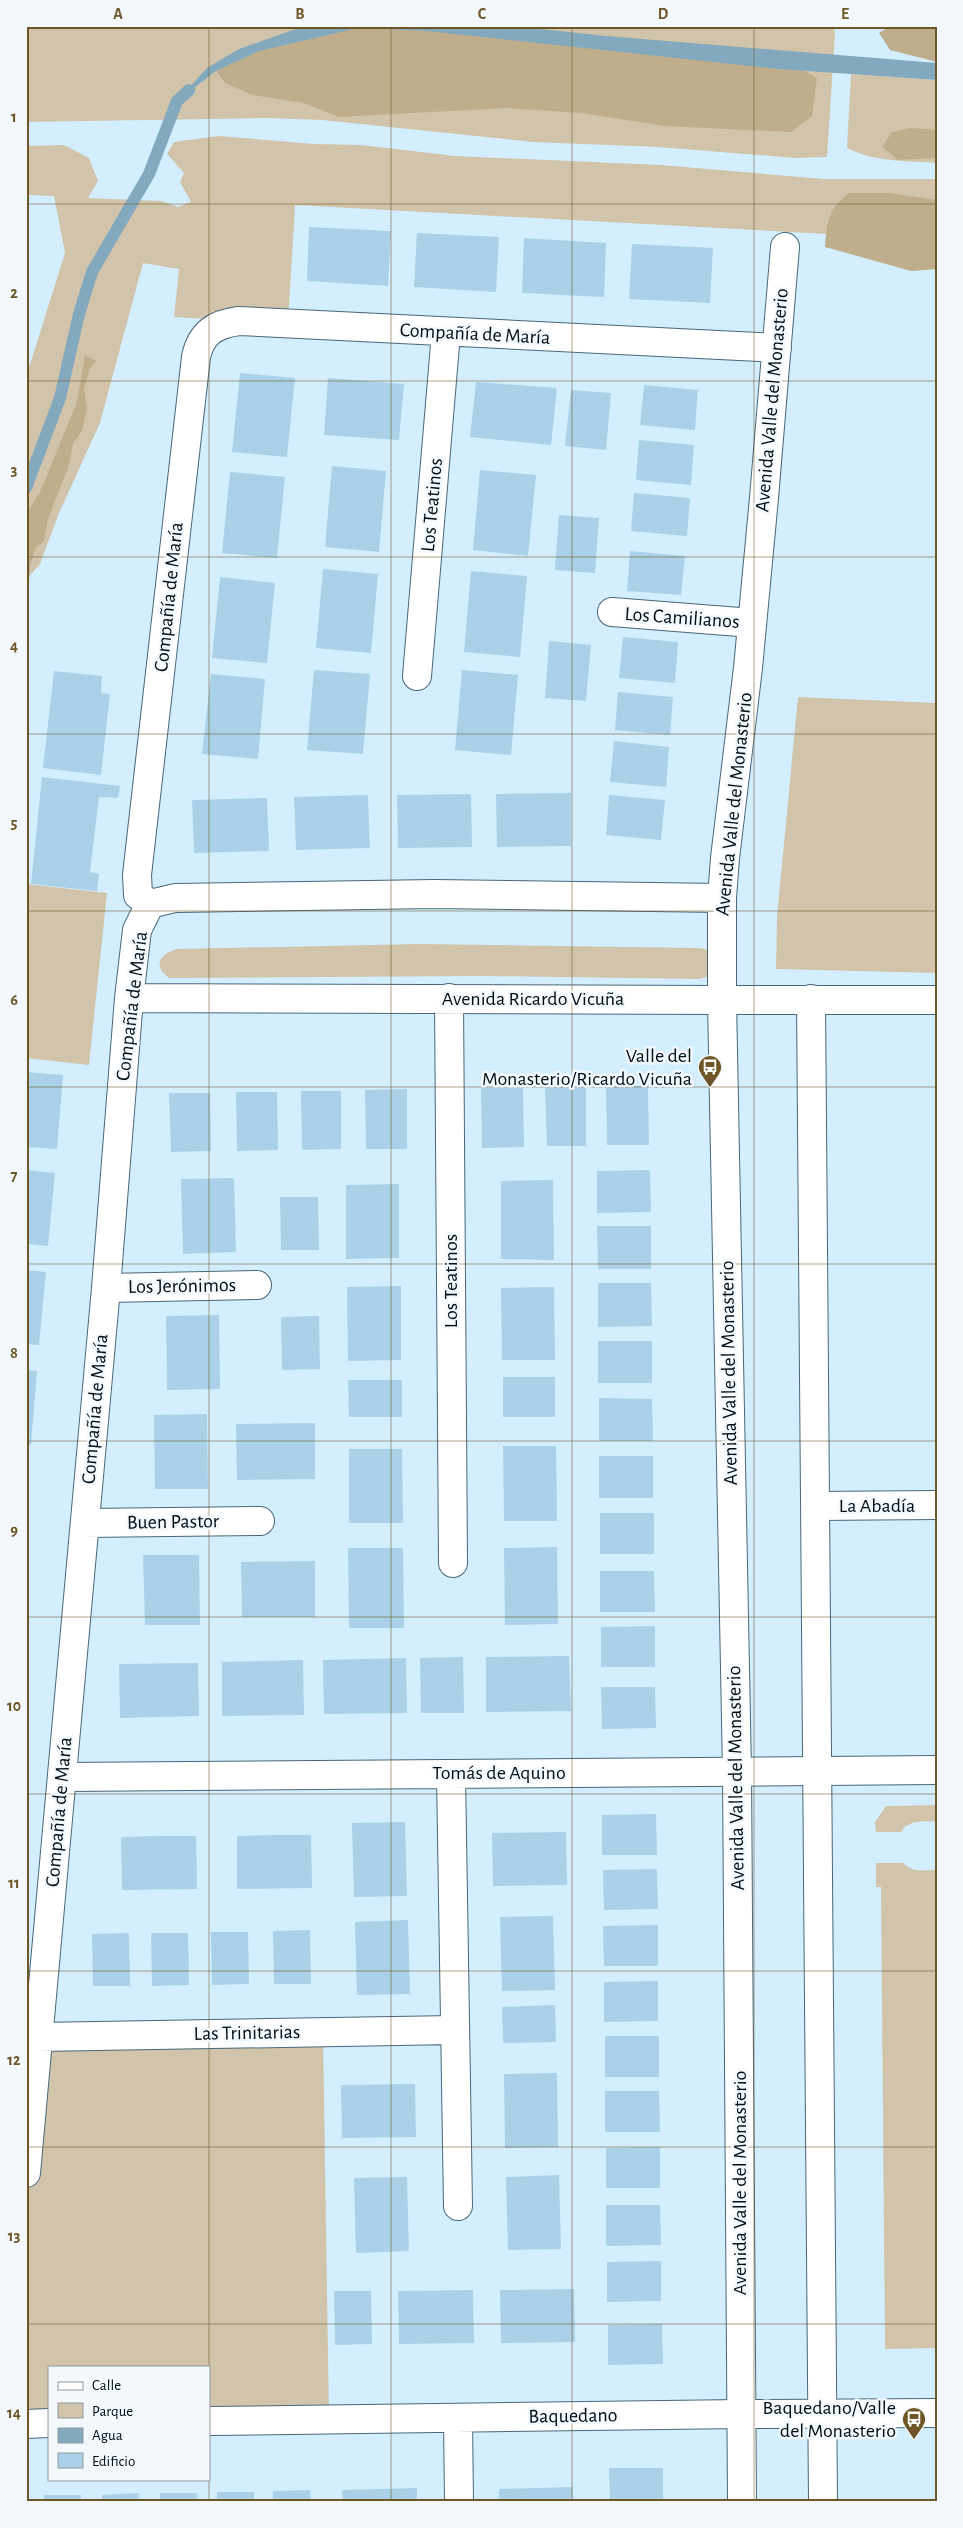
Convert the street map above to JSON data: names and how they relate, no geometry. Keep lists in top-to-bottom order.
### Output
{
  "streets": {
    "street": [
      "Compañía de María",
      "Avenida Valle del Monasterio",
      "Los Teatinos",
      "Los Camilianos",
      "Avenida Ricardo Vicuña",
      "Los Jerónimos",
      "La Abadía",
      "Buen Pastor",
      "Tomás de Aquino",
      "Las Trinitarias",
      "Baquedano"
    ]
  },
  "crossings": [
    ["Compañía de María", "Avenida Valle del Monasterio"],
    ["Compañía de María", "Los Teatinos"],
    ["Compañía de María", "Avenida Ricardo Vicuña"],
    ["Compañía de María", "Los Jerónimos"],
    ["Compañía de María", "Buen Pastor"],
    ["Compañía de María", "Tomás de Aquino"],
    ["Compañía de María", "Las Trinitarias"],
    ["Avenida Valle del Monasterio", "Los Camilianos"],
    ["Avenida Valle del Monasterio", "Avenida Ricardo Vicuña"],
    ["Avenida Valle del Monasterio", "Tomás de Aquino"],
    ["Avenida Valle del Monasterio", "Baquedano"],
    ["Los Teatinos", "Avenida Ricardo Vicuña"]
  ],
  "places": {
    "bus stop": ["Valle del Monasterio/Ricardo Vicuña", "Baquedano/Valle del Monasterio"]
  },
  "legend": [
    "Calle",
    "Parque",
    "Agua",
    "Edificio"
  ],
  "grid": {
    "columns": [
      "A",
      "B",
      "C",
      "D",
      "E"
    ],
    "rows": [
      "1",
      "2",
      "3",
      "4",
      "5",
      "6",
      "7",
      "8",
      "9",
      "10",
      "11",
      "12",
      "13",
      "14"
    ]
  }
}
